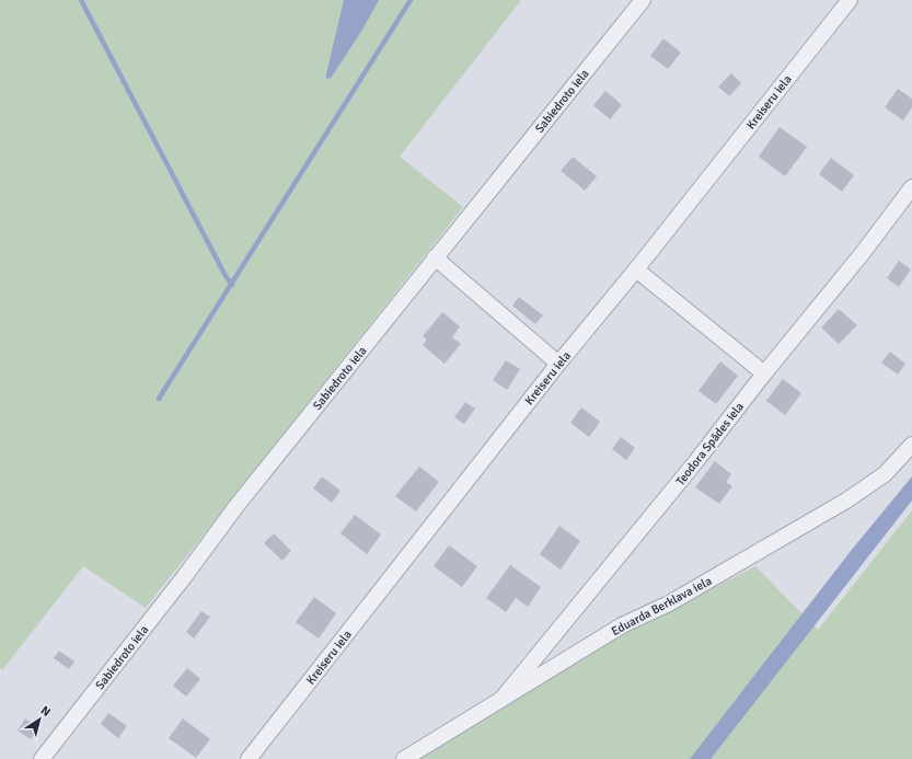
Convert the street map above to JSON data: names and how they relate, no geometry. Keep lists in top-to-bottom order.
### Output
{
  "streets": {
    "street": [
      "Sabiedroto iela",
      "Kreiseru iela",
      "Teodora Spādes iela",
      "Eduarda Berklava iela"
    ]
  },
  "crossings": [
    ["Teodora Spādes iela", "Eduarda Berklava iela"]
  ],
  "north": "top right"
}
